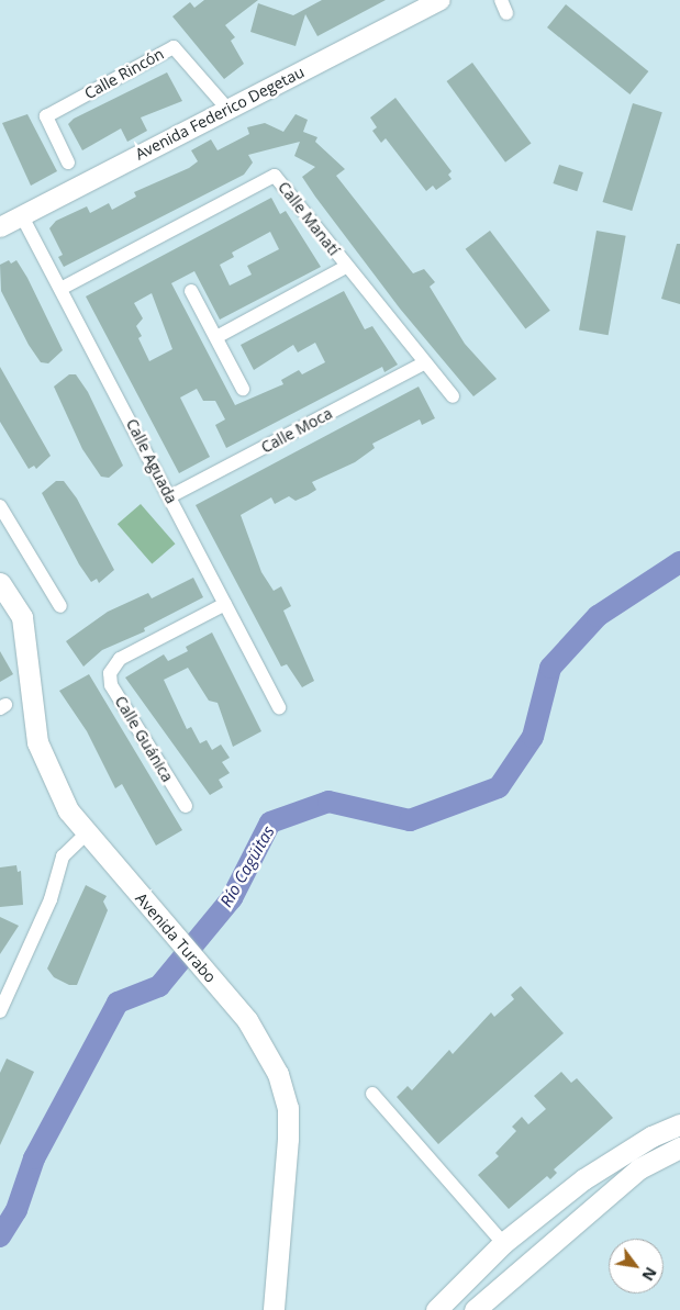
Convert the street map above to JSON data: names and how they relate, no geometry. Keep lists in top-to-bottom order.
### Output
{
  "streets": {
    "main road": ["Avenida Turabo"],
    "street": [
      "Calle Rincón",
      "Avenida Federico Degetau",
      "Calle Manatí",
      "Calle Moca",
      "Calle Aguada",
      "Calle Guánica"
    ]
  },
  "crossings": [
    ["Calle Rincón", "Avenida Federico Degetau"],
    ["Avenida Federico Degetau", "Calle Aguada"],
    ["Calle Manatí", "Calle Moca"],
    ["Calle Manatí", "Calle Aguada"],
    ["Calle Moca", "Calle Aguada"],
    ["Calle Aguada", "Calle Guánica"]
  ],
  "water": ["Río Cagüitas"],
  "north": "bottom right"
}
